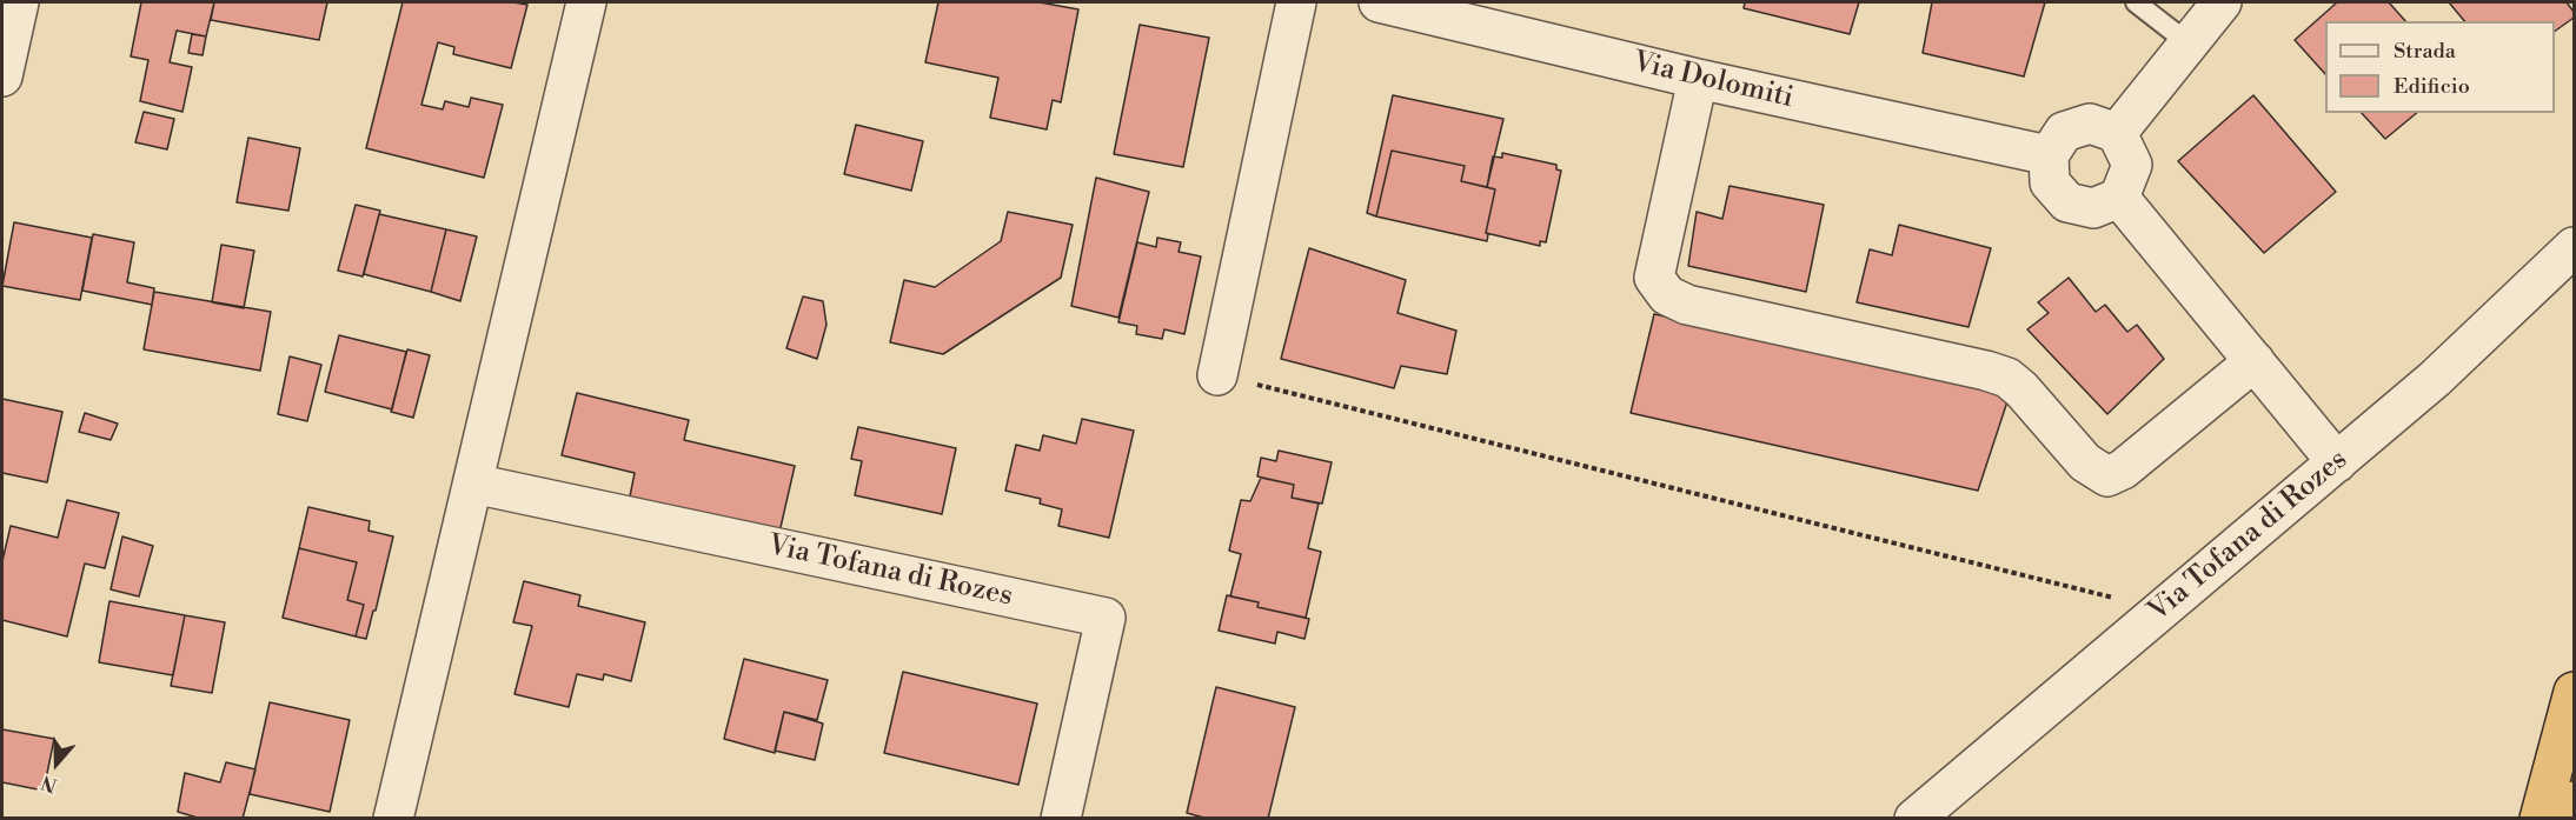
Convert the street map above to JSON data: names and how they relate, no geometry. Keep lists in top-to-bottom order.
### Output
{
  "streets": {
    "street": ["Via Dolomiti", "Via Tofana di Rozes"]
  },
  "legend": ["Strada", "Edificio"],
  "north": "bottom"
}
